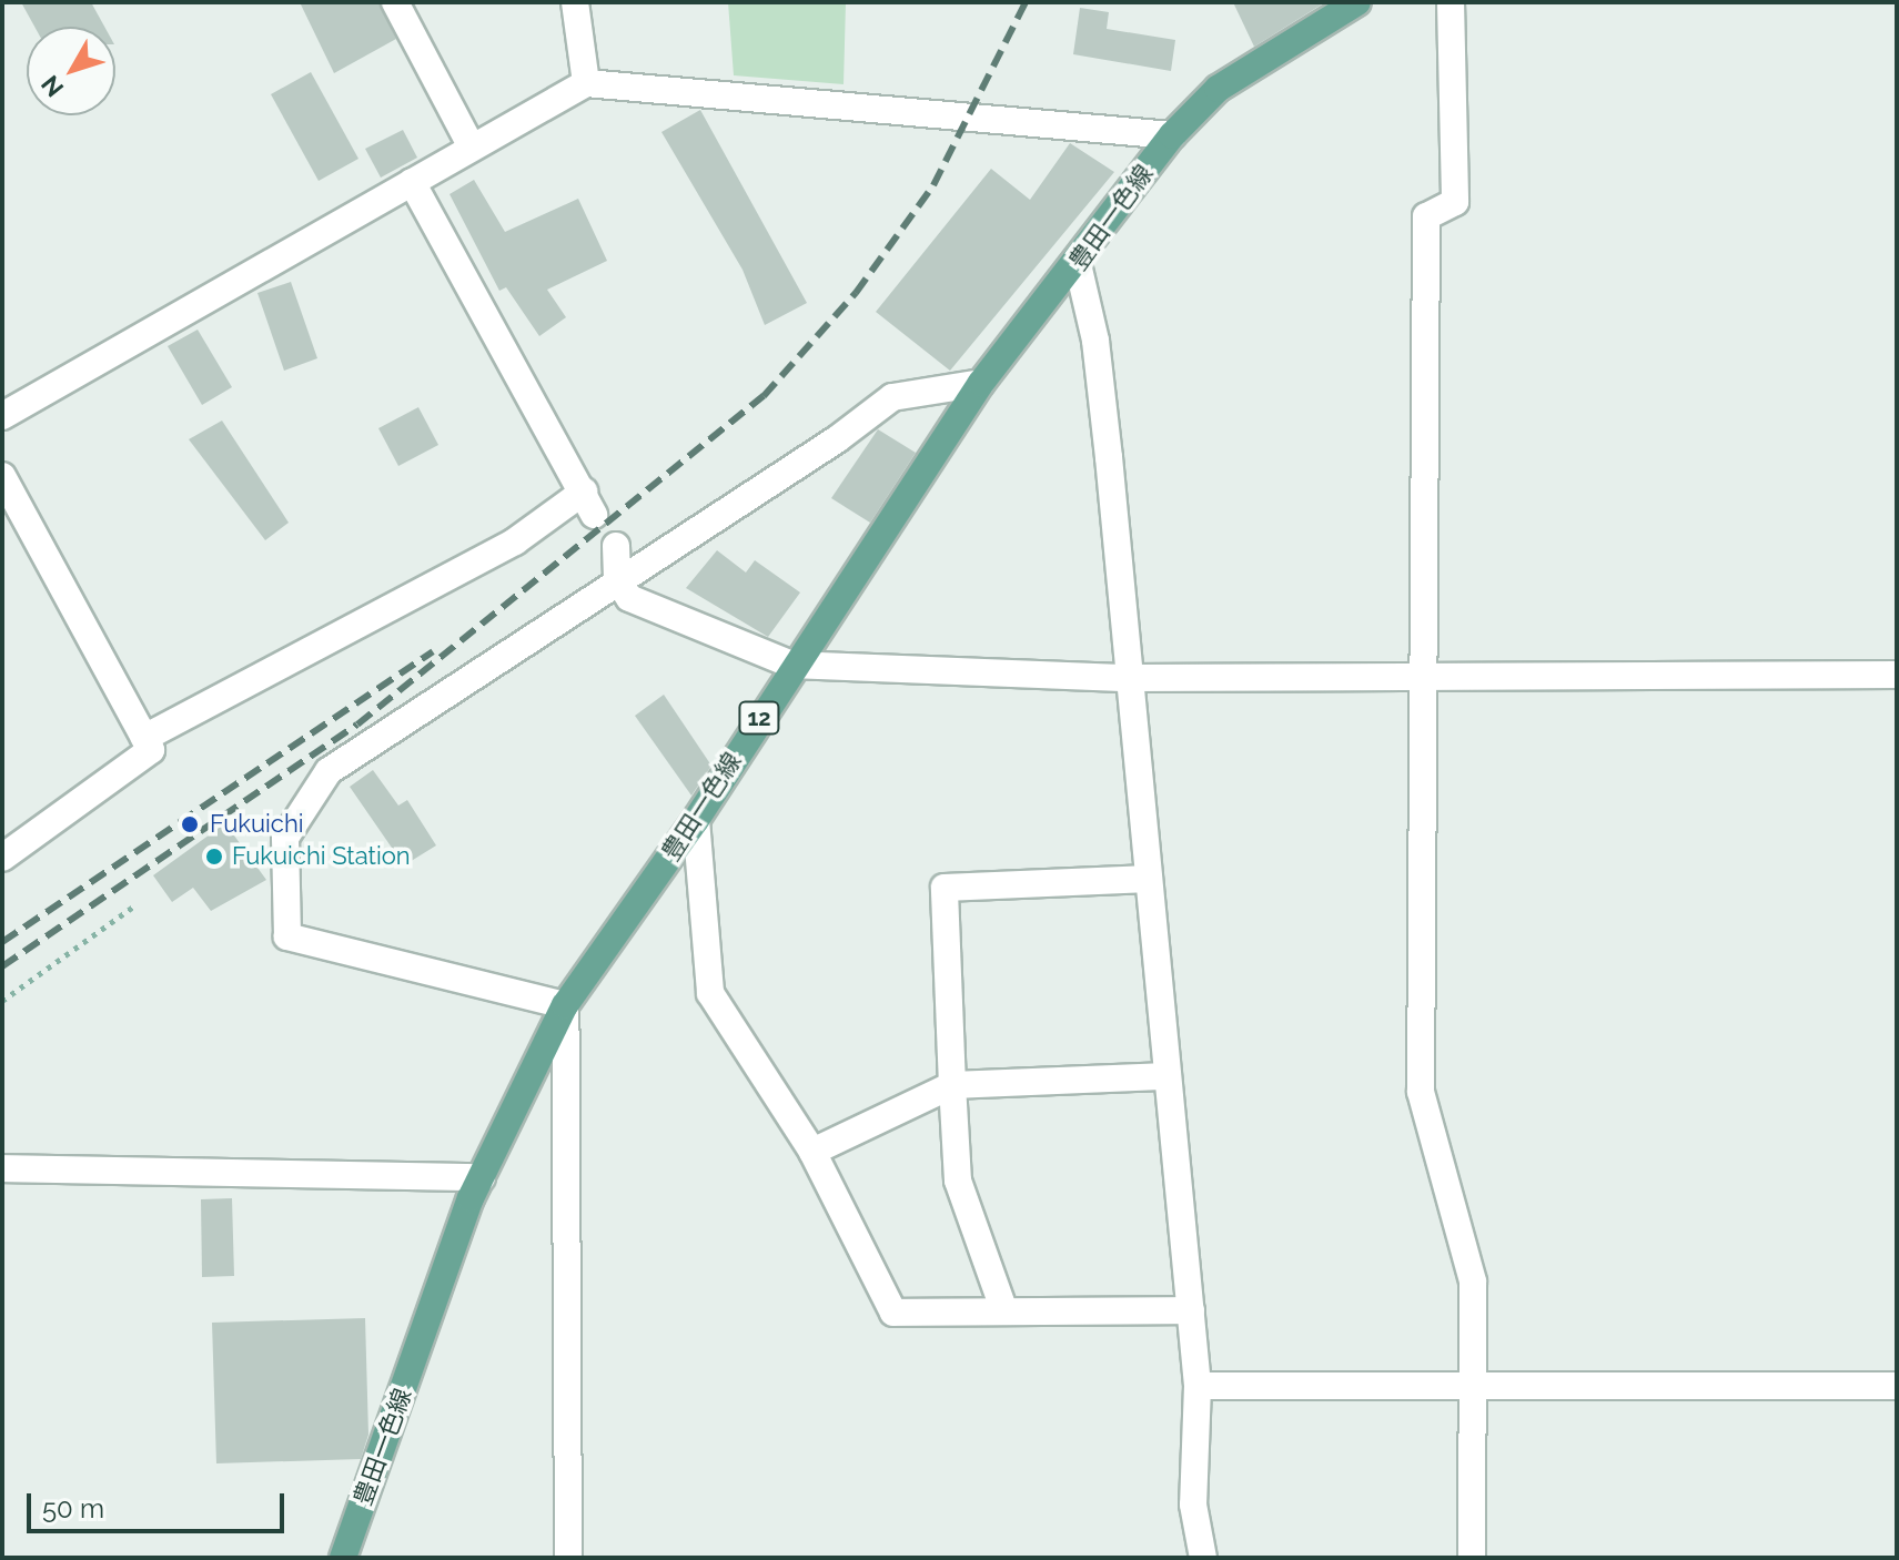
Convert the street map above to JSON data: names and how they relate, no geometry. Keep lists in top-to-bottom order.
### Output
{
  "streets": {
    "main road": ["豊田一色線", "12"]
  },
  "places": ["Fukuichi", "Fukuichi Station"],
  "scale_bar": "50 m",
  "north": "bottom left"
}
